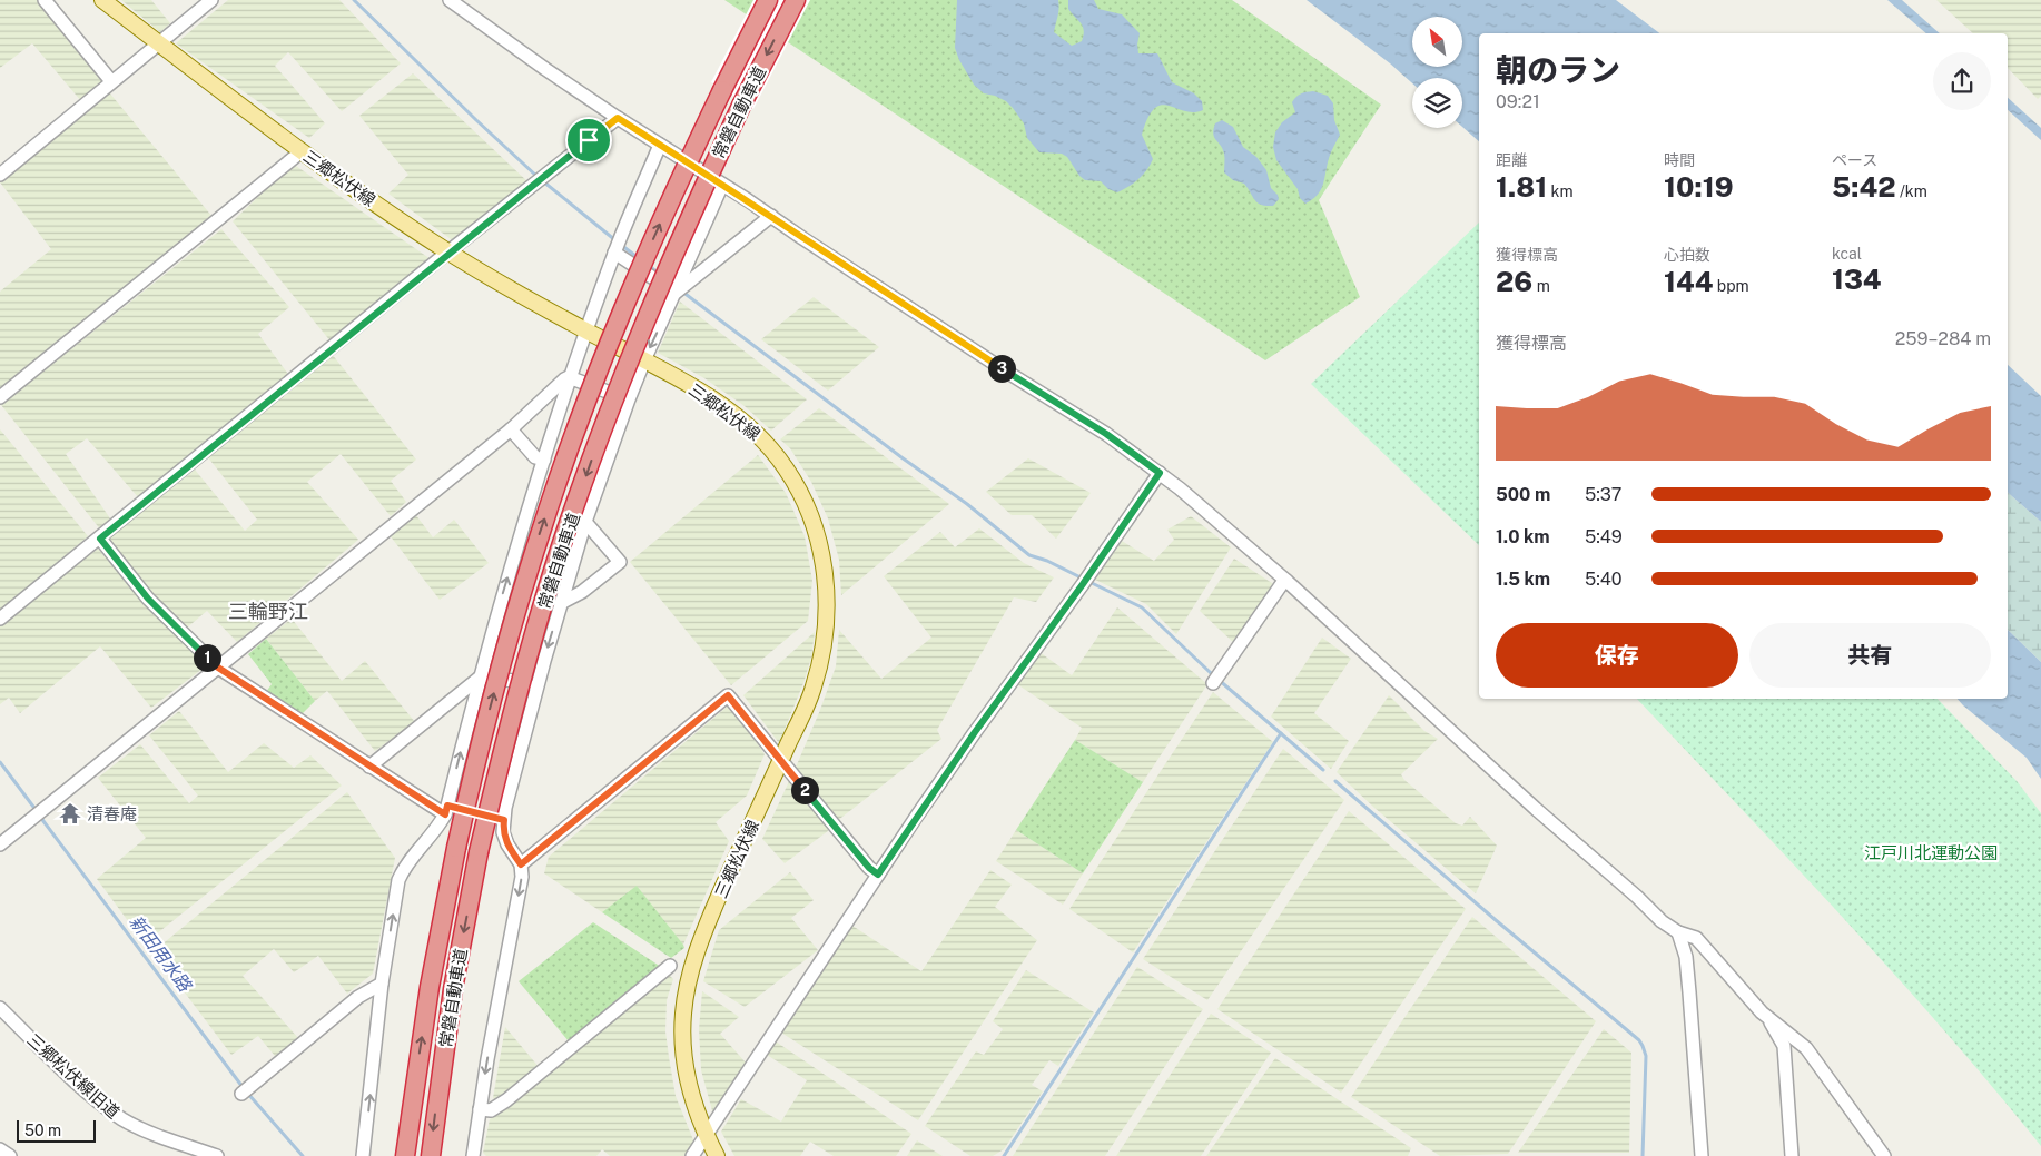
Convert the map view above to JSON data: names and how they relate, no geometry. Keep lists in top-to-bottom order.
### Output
{
  "streets": {
    "highway": ["常磐自動車道"],
    "main road": ["三郷松伏線"],
    "street": ["三郷松伏線旧道"]
  },
  "districts": ["三輪野江"],
  "water": ["新田用水路"],
  "parks": ["江戸川北運動公園"],
  "places": {
    "temple": ["清春庵"]
  },
  "scale_bar": "50 m",
  "north": "top left",
  "page": {
    "heading": ["朝のラン", "09:21"],
    "stats": [
      ["距離", "1.81 km"],
      ["時間", "10:19"],
      ["ペース", "5:42 /km"],
      ["獲得標高", "26 m"],
      ["心拍数", "144 bpm"],
      ["kcal", "134"]
    ],
    "chart": ["獲得標高", "259–284 m"],
    "pins": ["3", "1", "2"],
    "list": [
      {
        "name": "500 m",
        "note": "5:37"
      },
      {
        "name": "1.0 km",
        "note": "5:49"
      },
      {
        "name": "1.5 km",
        "note": "5:40"
      }
    ],
    "buttons": ["保存", "共有"],
    "scale": "50 m"
  }
}
